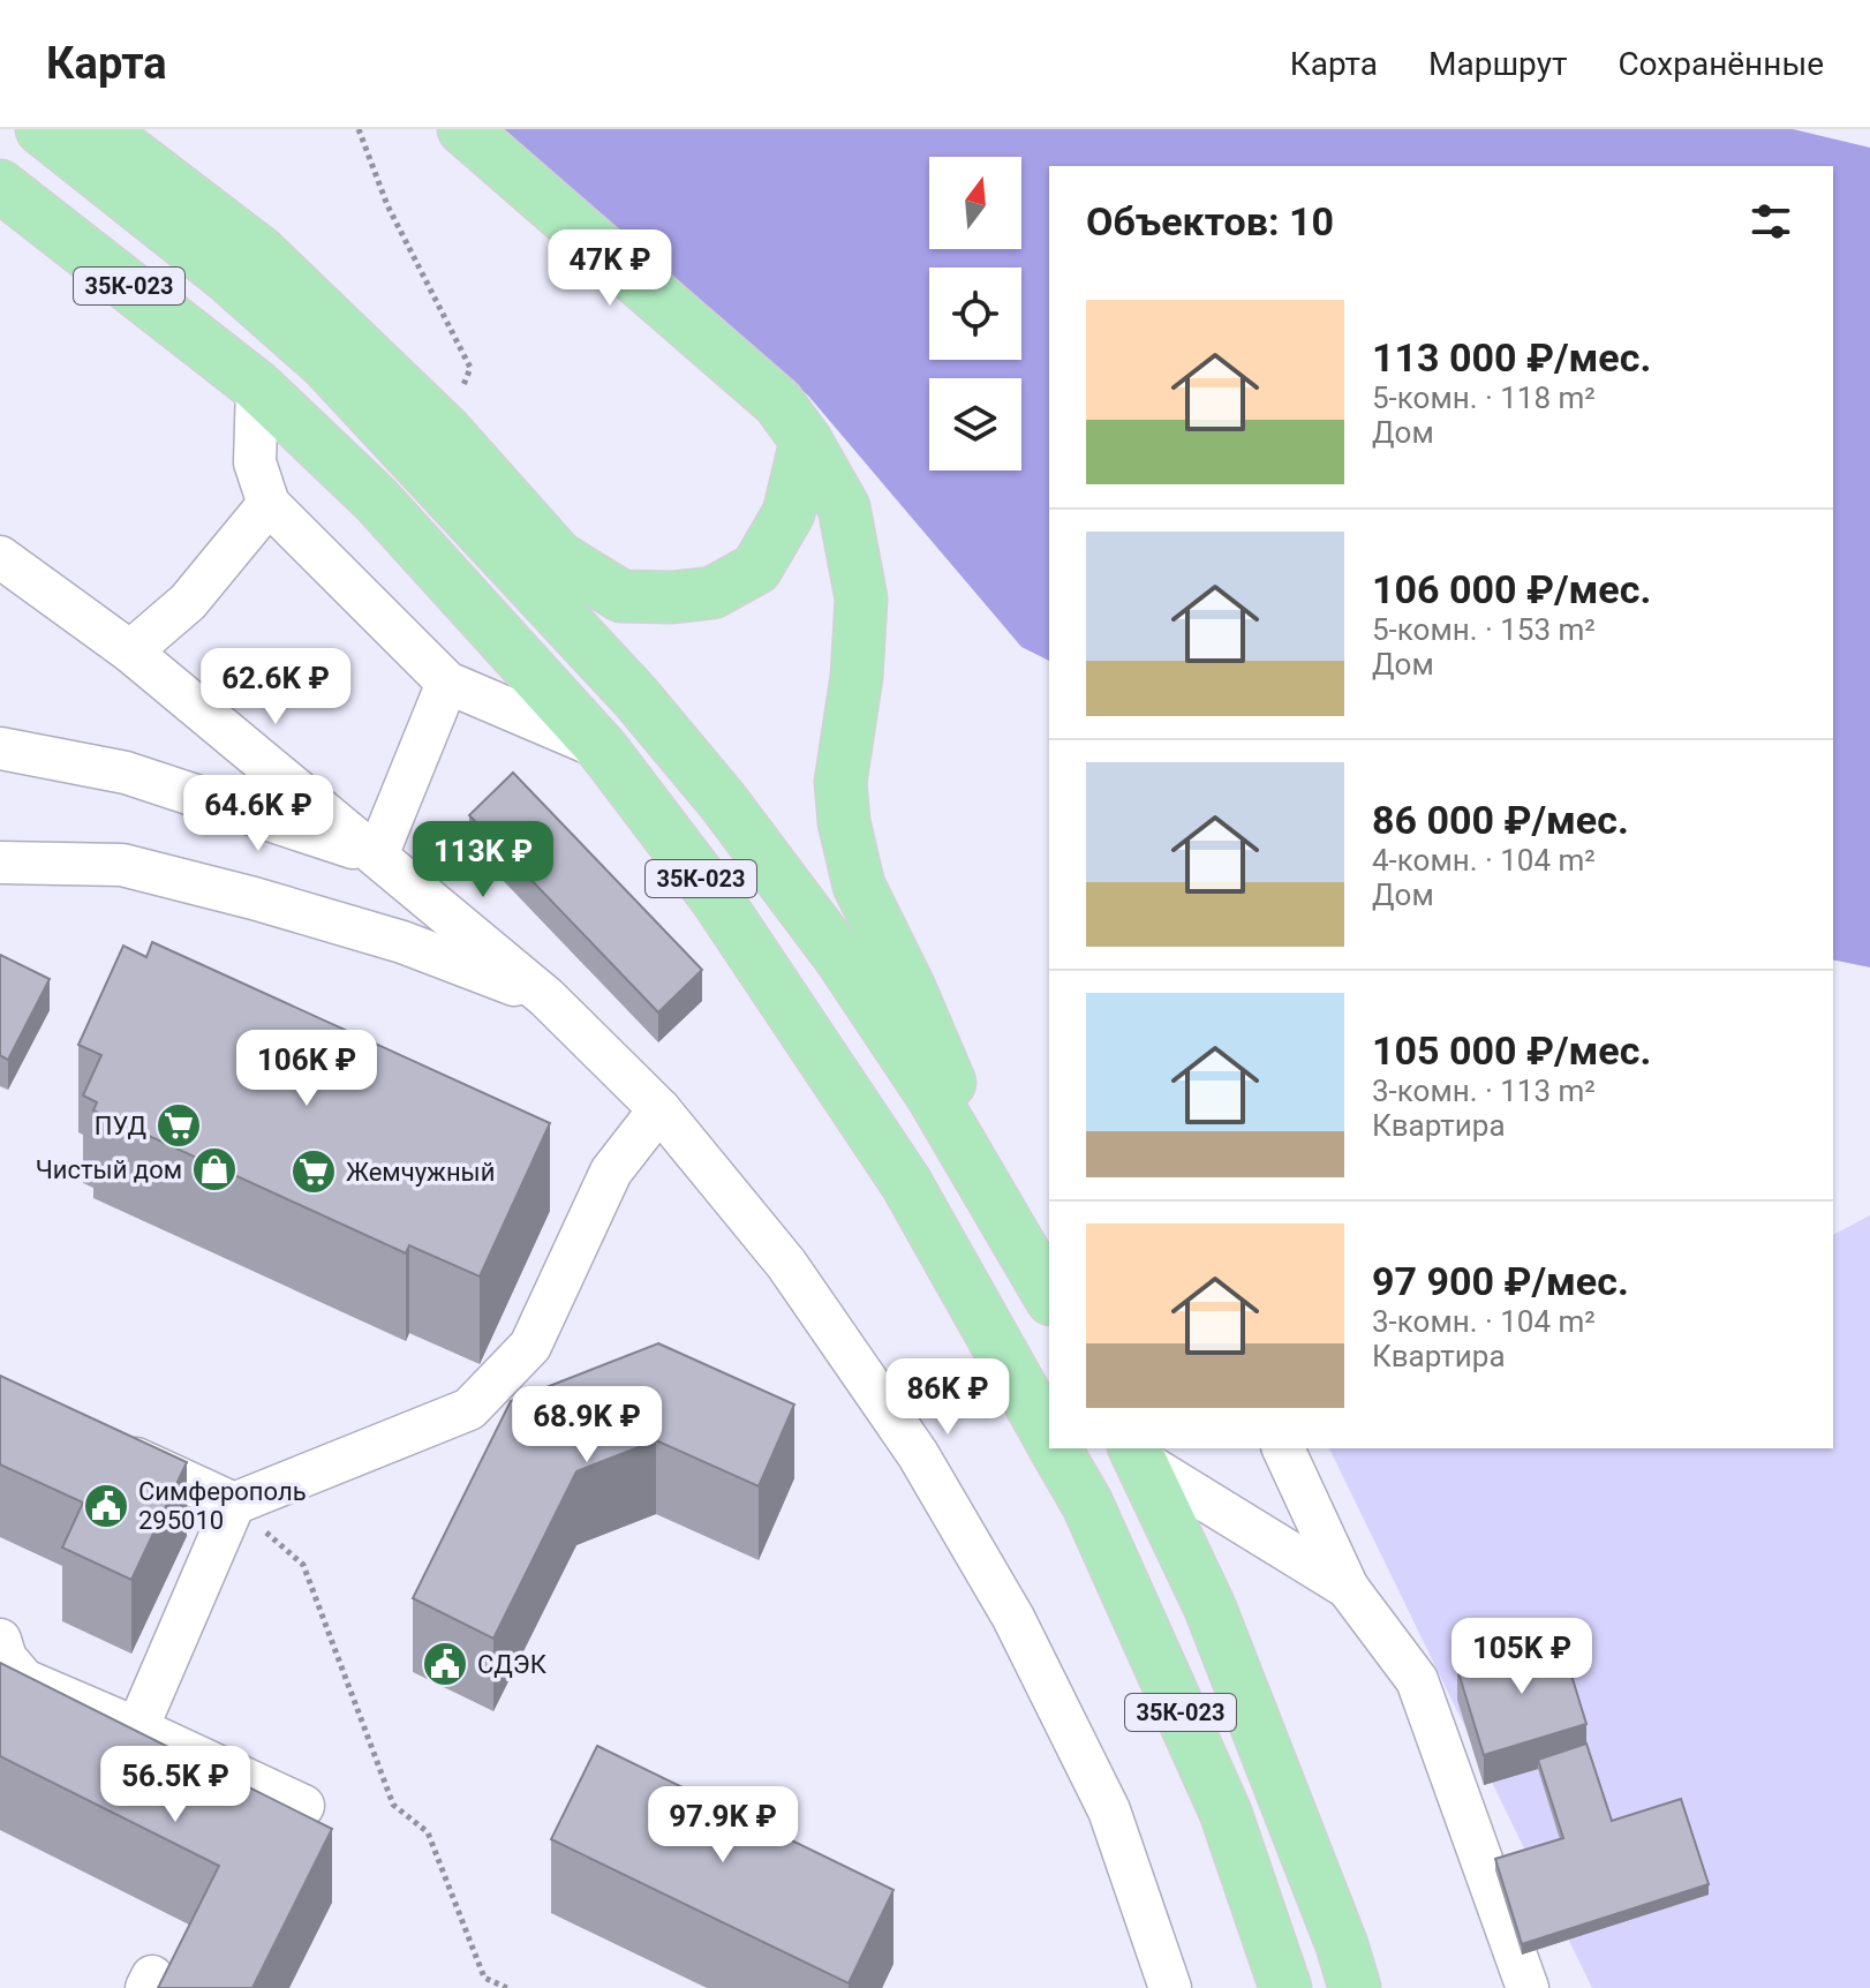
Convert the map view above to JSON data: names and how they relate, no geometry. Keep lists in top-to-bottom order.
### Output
{
  "streets": {
    "main road": ["35К-023"]
  },
  "places": {
    "supermarket": ["ПУД", "Жемчужный"],
    "shop": ["Чистый дом"],
    "public building": ["Симферополь 295010", "СДЭК"]
  },
  "north": "top",
  "page": {
    "header": "Карта",
    "nav": ["Карта", "Маршрут", "Сохранённые"],
    "heading": "Объектов: 10",
    "price": [
      "47K ₽",
      "62.6K ₽",
      "64.6K ₽",
      "113K ₽",
      "106K ₽",
      "86K ₽",
      "68.9K ₽",
      "105K ₽",
      "56.5K ₽",
      "97.9K ₽"
    ],
    "list": [
      {
        "name": "113 000 ₽/мес.",
        "note": "5-комн. · 118 m² · Дом"
      },
      {
        "name": "106 000 ₽/мес.",
        "note": "5-комн. · 153 m² · Дом"
      },
      {
        "name": "86 000 ₽/мес.",
        "note": "4-комн. · 104 m² · Дом"
      },
      {
        "name": "105 000 ₽/мес.",
        "note": "3-комн. · 113 m² · Квартира"
      },
      {
        "name": "97 900 ₽/мес.",
        "note": "3-комн. · 104 m² · Квартира"
      }
    ]
  }
}
